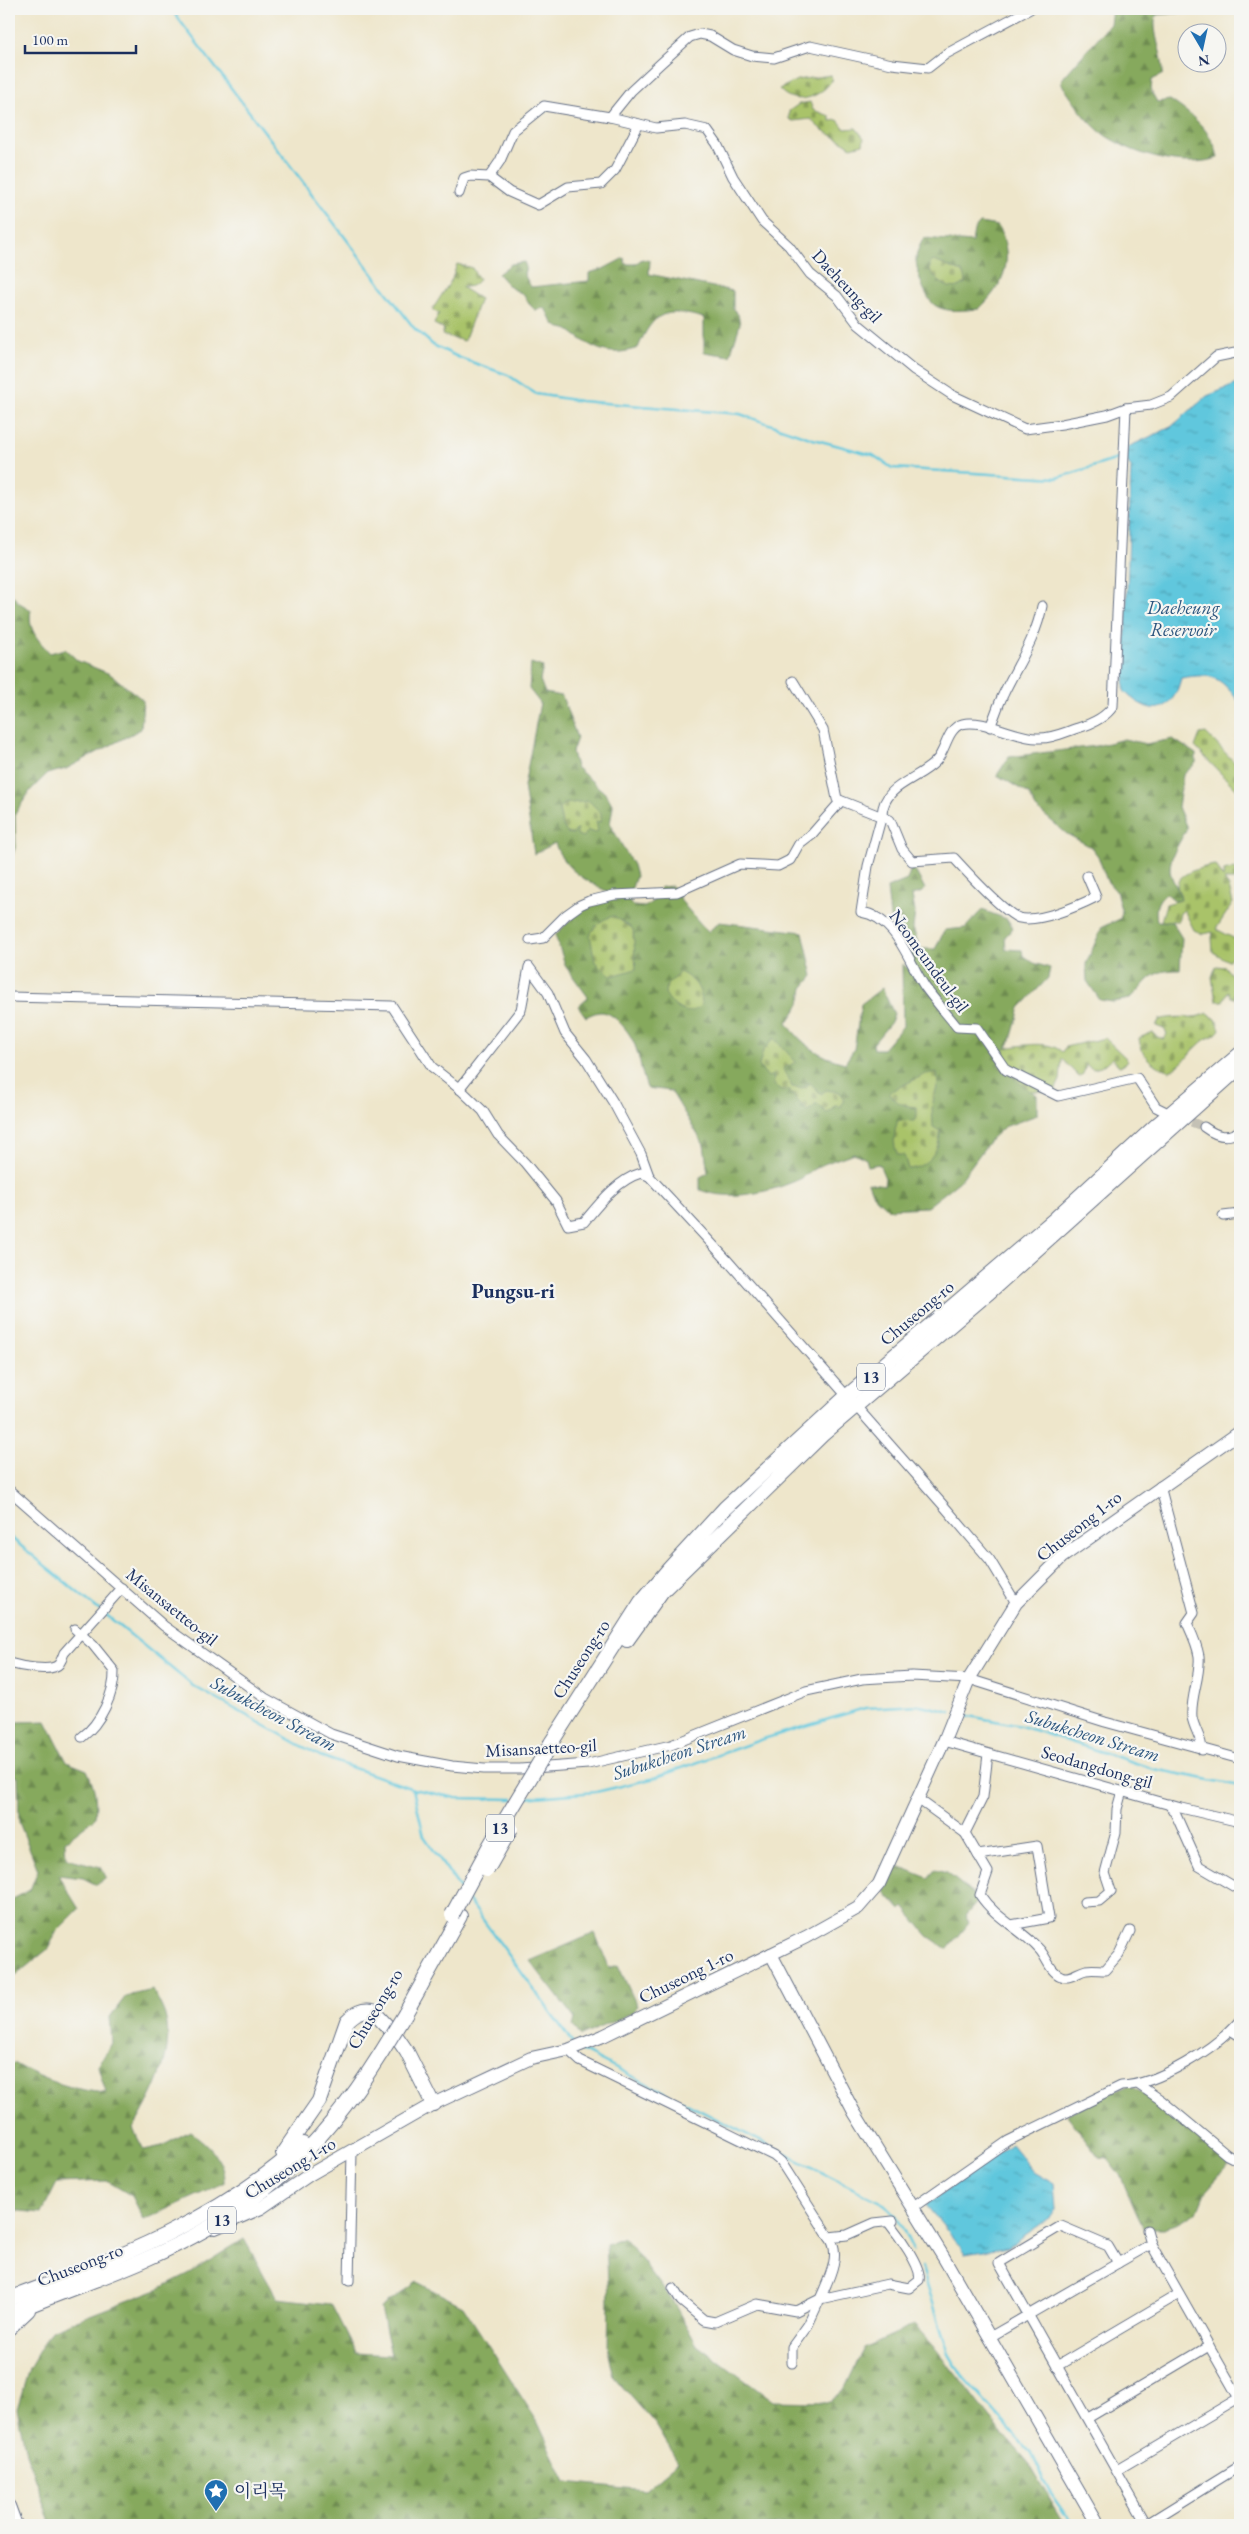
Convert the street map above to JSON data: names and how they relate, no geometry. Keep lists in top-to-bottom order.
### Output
{
  "streets": {
    "main road": ["Chuseong-ro", "13"],
    "street": [
      "Daeheung-gil",
      "Neomeundeul-gil",
      "Chuseong 1-ro",
      "Misansaetteo-gil",
      "Seodangdong-gil"
    ]
  },
  "crossings": [
    ["Chuseong-ro", "Chuseong 1-ro"],
    ["Chuseong 1-ro", "Misansaetteo-gil"],
    ["Chuseong 1-ro", "Seodangdong-gil"]
  ],
  "districts": ["Pungsu-ri"],
  "water": ["Daeheung Reservoir", "Subukcheon Stream"],
  "places": {
    "place": ["이리목"]
  },
  "scale_bar": "100 m",
  "north": "bottom"
}
